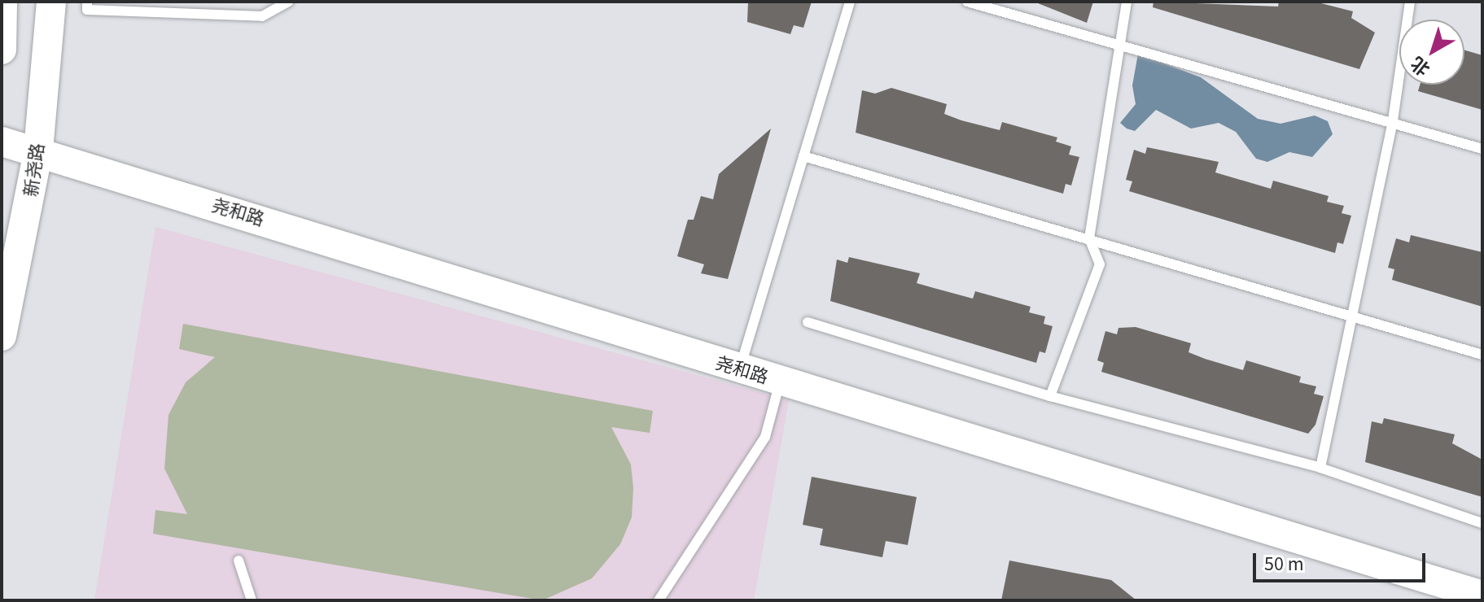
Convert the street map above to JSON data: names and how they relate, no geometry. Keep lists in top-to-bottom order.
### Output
{
  "streets": {
    "main road": ["新尧路", "尧和路"]
  },
  "crossings": [
    ["新尧路", "尧和路"]
  ],
  "scale_bar": "50 m",
  "north": "bottom left"
}
